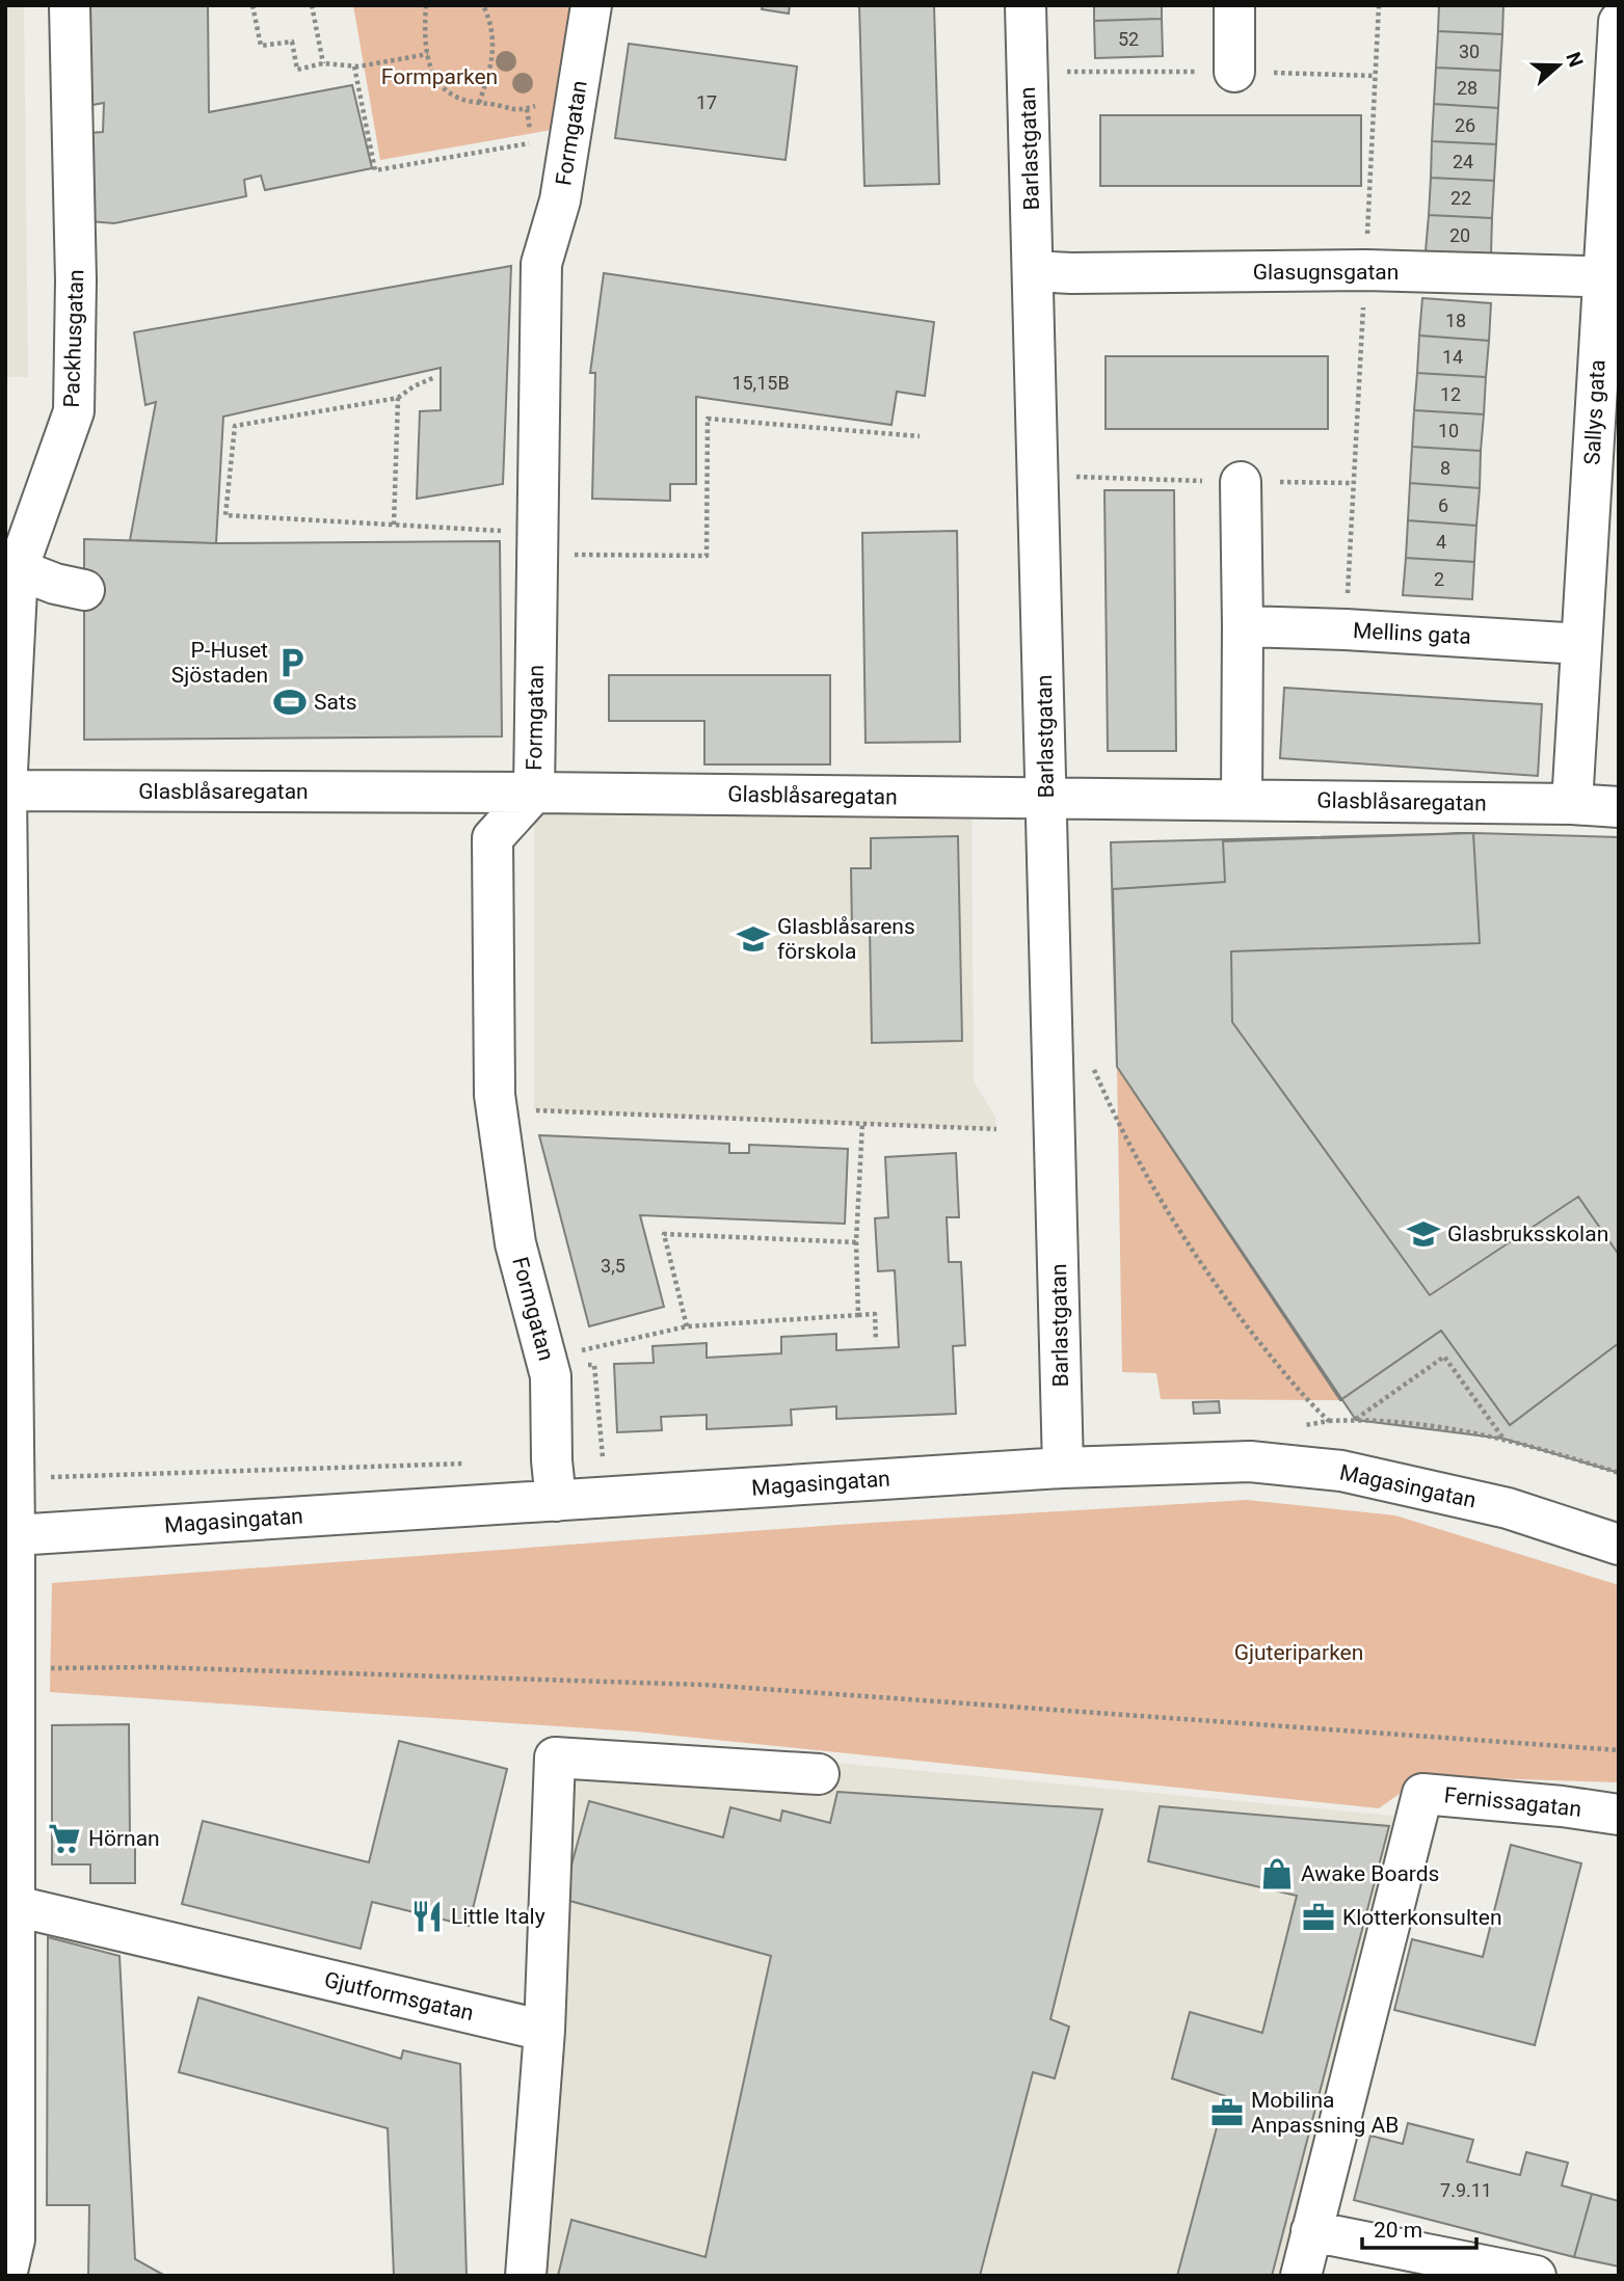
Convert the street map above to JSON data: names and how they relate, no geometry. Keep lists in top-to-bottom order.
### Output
{
  "streets": {
    "street": [
      "Formgatan",
      "Barlastgatan",
      "Glasugnsgatan",
      "Packhusgatan",
      "Sallys gata",
      "Mellins gata",
      "Glasblåsaregatan",
      "Magasingatan",
      "Fernissagatan",
      "Gjutformsgatan"
    ]
  },
  "crossings": [
    ["Formgatan", "Glasblåsaregatan"],
    ["Formgatan", "Magasingatan"],
    ["Barlastgatan", "Glasugnsgatan"],
    ["Barlastgatan", "Glasblåsaregatan"],
    ["Barlastgatan", "Magasingatan"],
    ["Glasugnsgatan", "Sallys gata"],
    ["Packhusgatan", "Glasblåsaregatan"],
    ["Packhusgatan", "Magasingatan"],
    ["Packhusgatan", "Gjutformsgatan"],
    ["Sallys gata", "Mellins gata"],
    ["Sallys gata", "Glasblåsaregatan"]
  ],
  "parks": ["Formparken", "Gjuteriparken"],
  "places": {
    "parking": ["P-Huset Sjöstaden"],
    "sports": ["Sats"],
    "school or university": ["Glasblåsarens förskola", "Glasbruksskolan"],
    "supermarket": ["Hörnan"],
    "shop": ["Awake Boards"],
    "restaurant": ["Little Italy"],
    "office": ["Klotterkonsulten", "Mobilina Anpassning AB"]
  },
  "house_numbers": [
    "52",
    "30",
    "28",
    "17",
    "26",
    "24",
    "22",
    "20",
    "18",
    "14",
    "15,15B",
    "12",
    "10",
    "8",
    "6",
    "4",
    "2",
    "3,5",
    "7.9.11"
  ],
  "scale_bar": "20 m",
  "north": "right"
}
